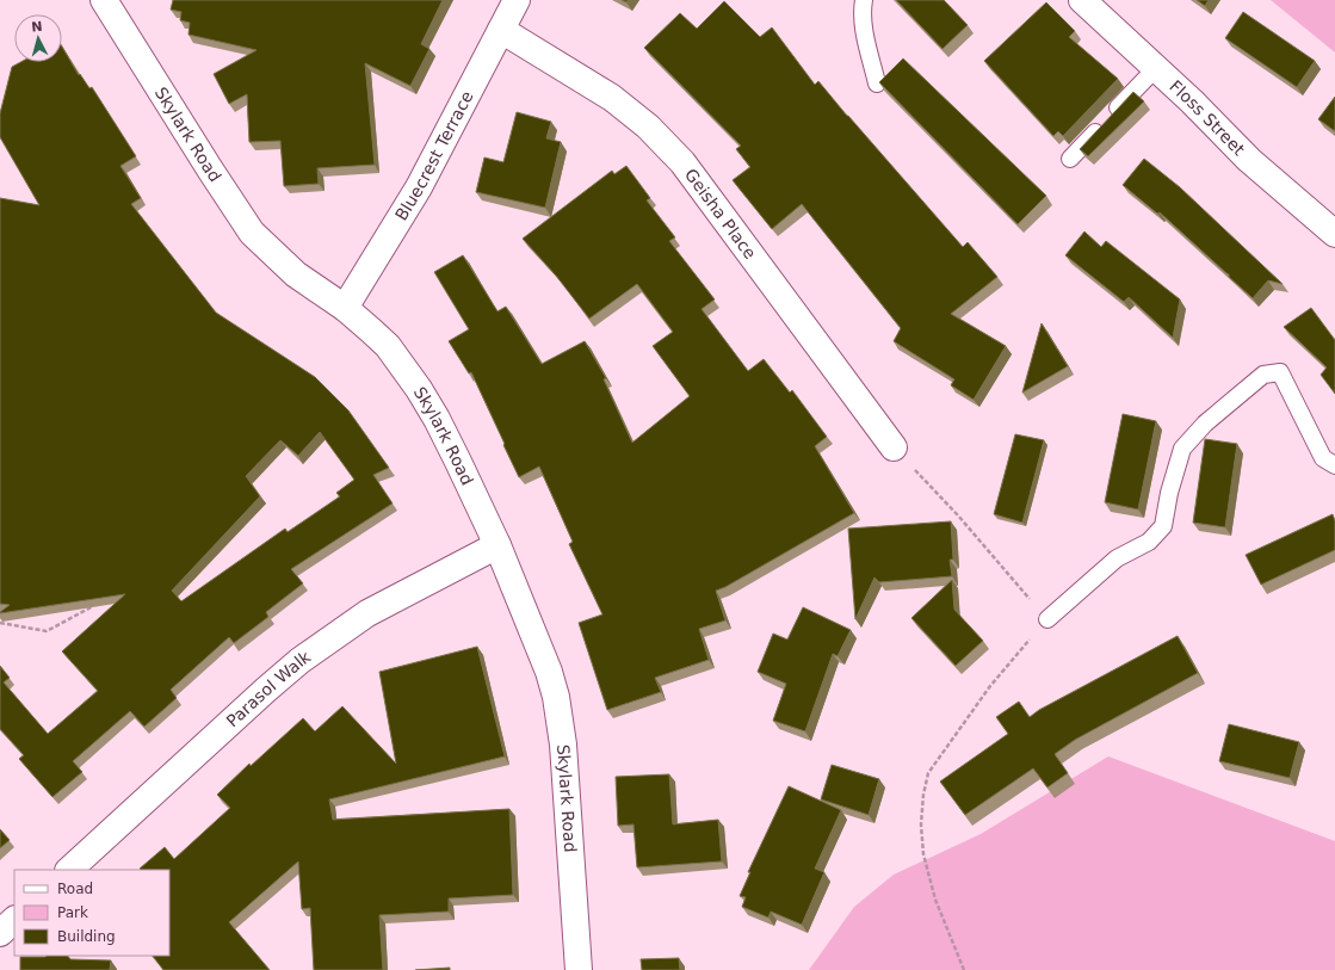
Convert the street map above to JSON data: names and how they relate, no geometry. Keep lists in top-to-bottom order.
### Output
{
  "streets": {
    "street": [
      "Floss Street",
      "Skylark Road",
      "Bluecrest Terrace",
      "Geisha Place",
      "Parasol Walk"
    ]
  },
  "crossings": [
    ["Skylark Road", "Bluecrest Terrace"],
    ["Skylark Road", "Parasol Walk"],
    ["Bluecrest Terrace", "Geisha Place"]
  ],
  "legend": ["Road", "Park", "Building"],
  "north": "top"
}
